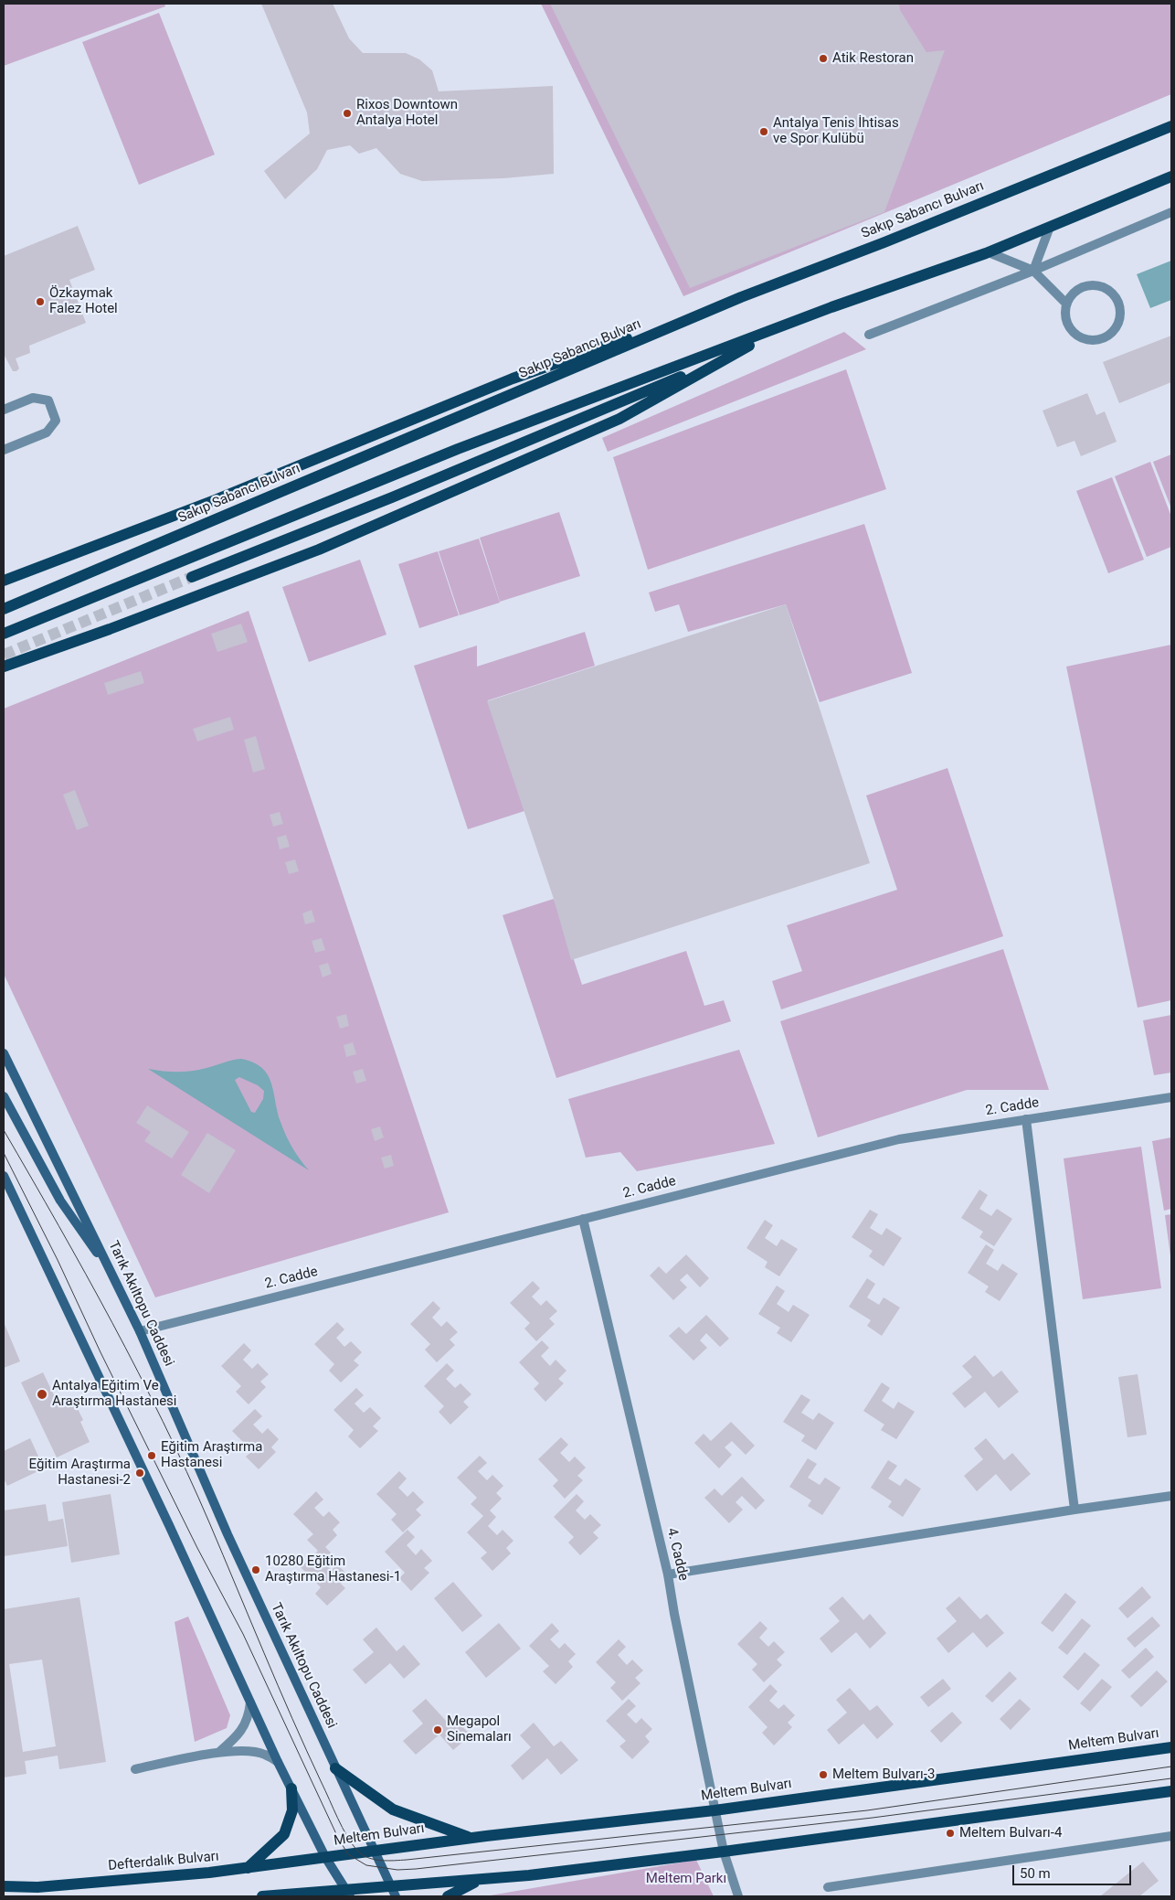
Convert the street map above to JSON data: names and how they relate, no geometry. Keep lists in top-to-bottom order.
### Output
{
  "streets": {
    "main road": [
      "Sakıp Sabancı Bulvarı",
      "Tarık Akıltopu Caddesi",
      "Meltem Bulvarı",
      "Defterdalık Bulvarı"
    ],
    "street": ["2. Cadde", "4. Cadde"]
  },
  "crossings": [
    ["2. Cadde", "Tarık Akıltopu Caddesi"],
    ["2. Cadde", "4. Cadde"],
    ["Tarık Akıltopu Caddesi", "Meltem Bulvarı"],
    ["4. Cadde", "Meltem Bulvarı"],
    ["Meltem Bulvarı", "Defterdalık Bulvarı"]
  ],
  "parks": ["Meltem Parkı"],
  "places": [
    "Atik Restoran",
    "Rixos Downtown Antalya Hotel",
    "Antalya Tenis İhtisas ve Spor Kulübü",
    "Özkaymak Falez Hotel",
    "Antalya Eğitim Ve Araştırma Hastanesi",
    "Eğitim Araştırma Hastanesi",
    "Eğitim Araştırma Hastanesi-2",
    "10280 Eğitim Araştırma Hastanesi-1",
    "Megapol Sinemaları",
    "Meltem Bulvarı-3",
    "Meltem Bulvarı-4"
  ],
  "scale_bar": "50 m"
}
